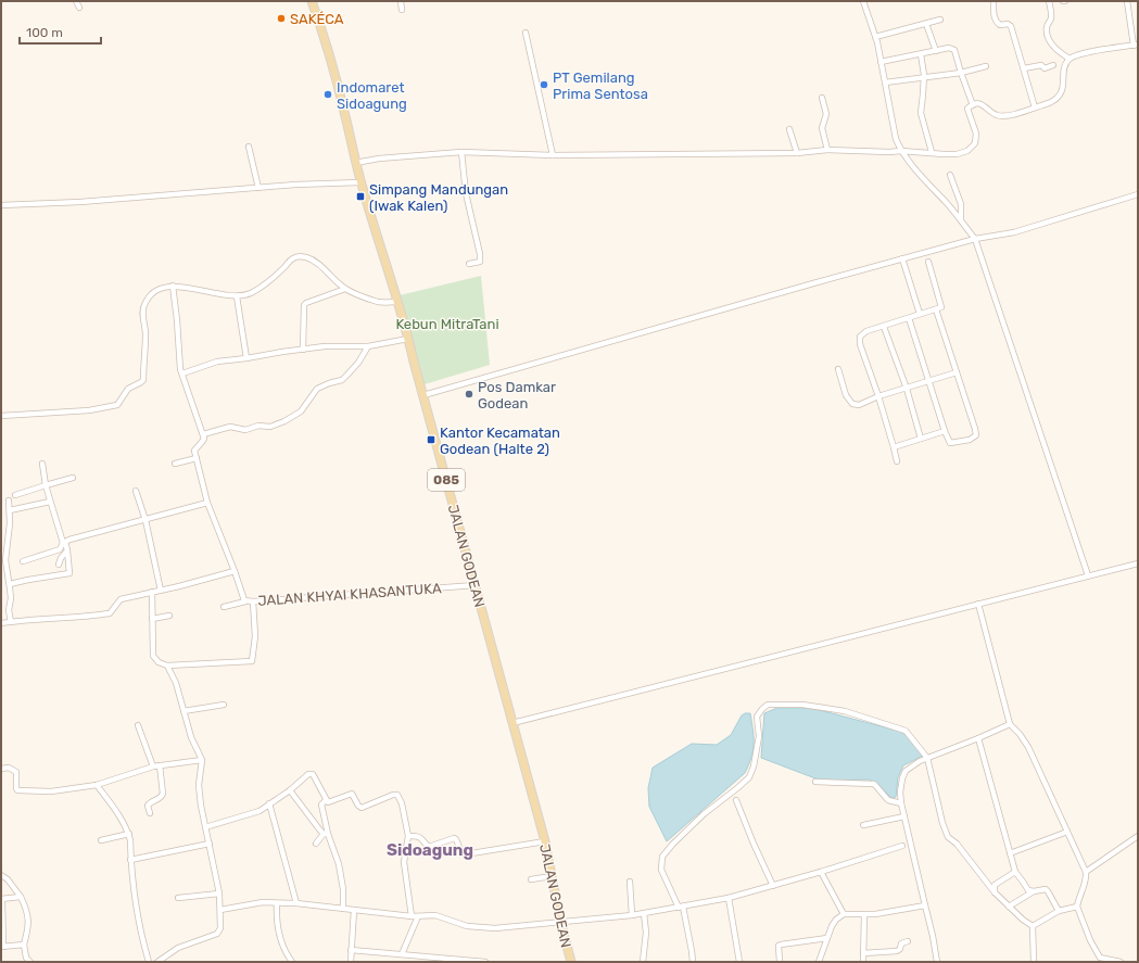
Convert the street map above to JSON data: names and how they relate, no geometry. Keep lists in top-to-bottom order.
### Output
{
  "streets": {
    "main road": ["085", "JALAN GODEAN"],
    "street": ["JALAN KHYAI KHASANTUKA"]
  },
  "crossings": [
    ["JALAN GODEAN", "JALAN KHYAI KHASANTUKA"]
  ],
  "districts": ["Sidoagung"],
  "parks": ["Kebun MitraTani"],
  "places": {
    "other": [
      "SAKÉCA",
      "PT Gemilang Prima Sentosa",
      "Indomaret Sidoagung",
      "Pos Damkar Godean"
    ],
    "transit": ["Simpang Mandungan (Iwak Kalen)", "Kantor Kecamatan Godean (Halte 2)"]
  },
  "scale_bar": "100 m"
}
